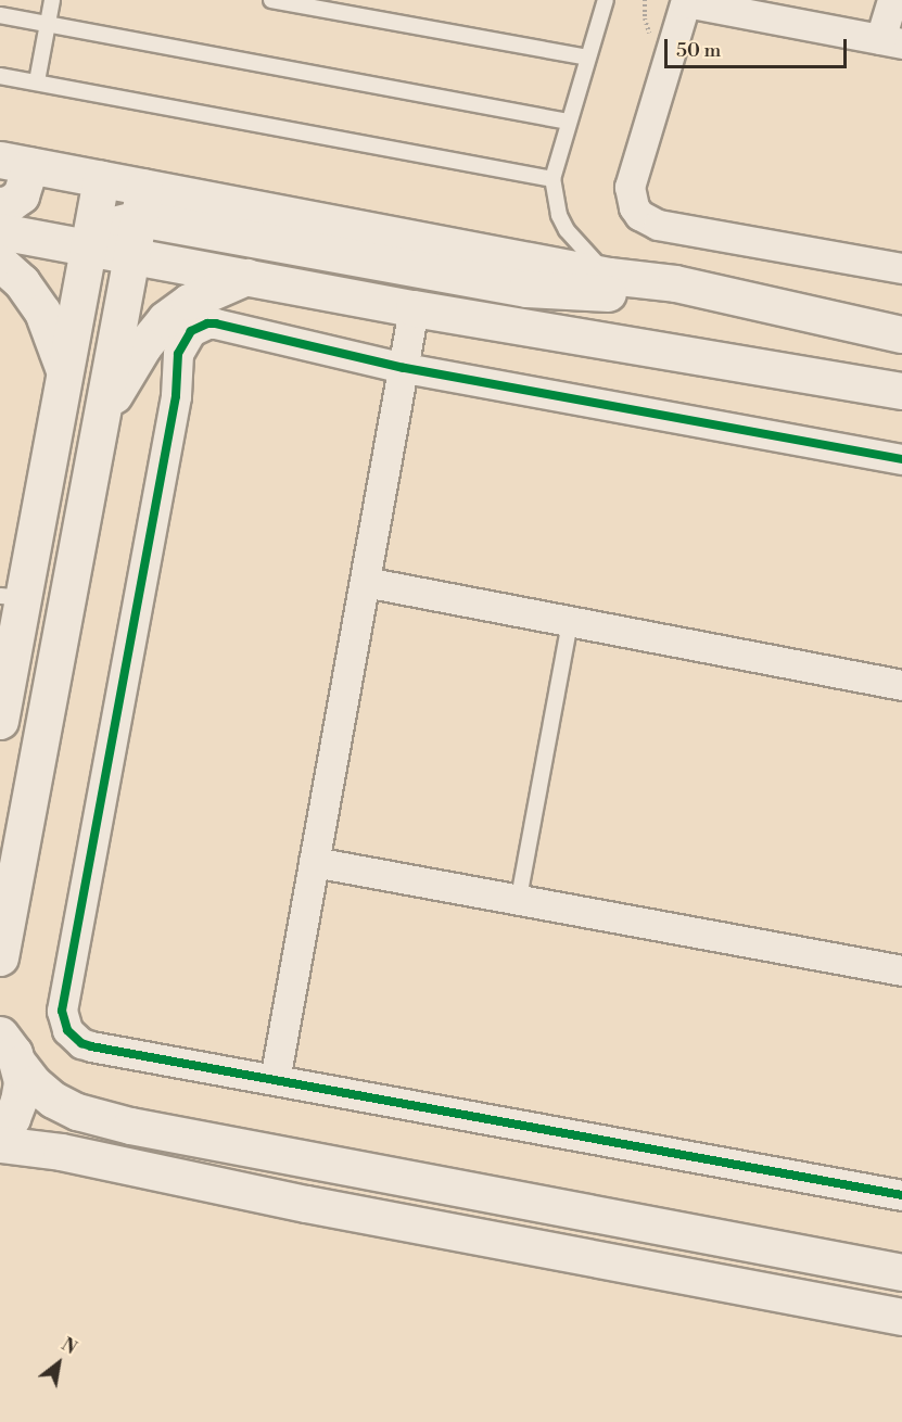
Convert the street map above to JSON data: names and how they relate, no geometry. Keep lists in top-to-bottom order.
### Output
{
  "scale_bar": "50 m",
  "north": "top right"
}
